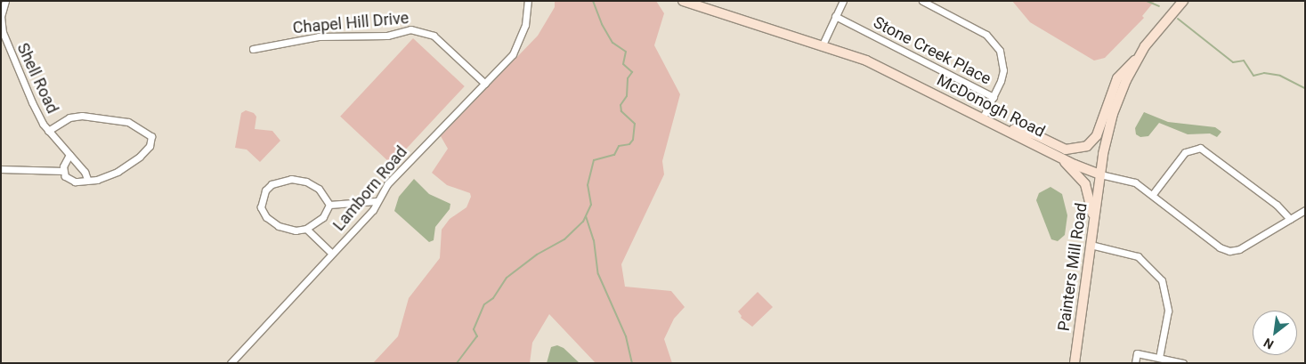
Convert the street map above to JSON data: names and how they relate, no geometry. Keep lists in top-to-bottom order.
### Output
{
  "streets": {
    "main road": ["McDonogh Road", "Painters Mill Road"],
    "street": [
      "Chapel Hill Drive",
      "Stone Creek Place",
      "Shell Road",
      "Lamborn Road"
    ]
  },
  "crossings": [
    ["Chapel Hill Drive", "Lamborn Road"],
    ["McDonogh Road", "Painters Mill Road"]
  ],
  "north": "bottom left"
}
